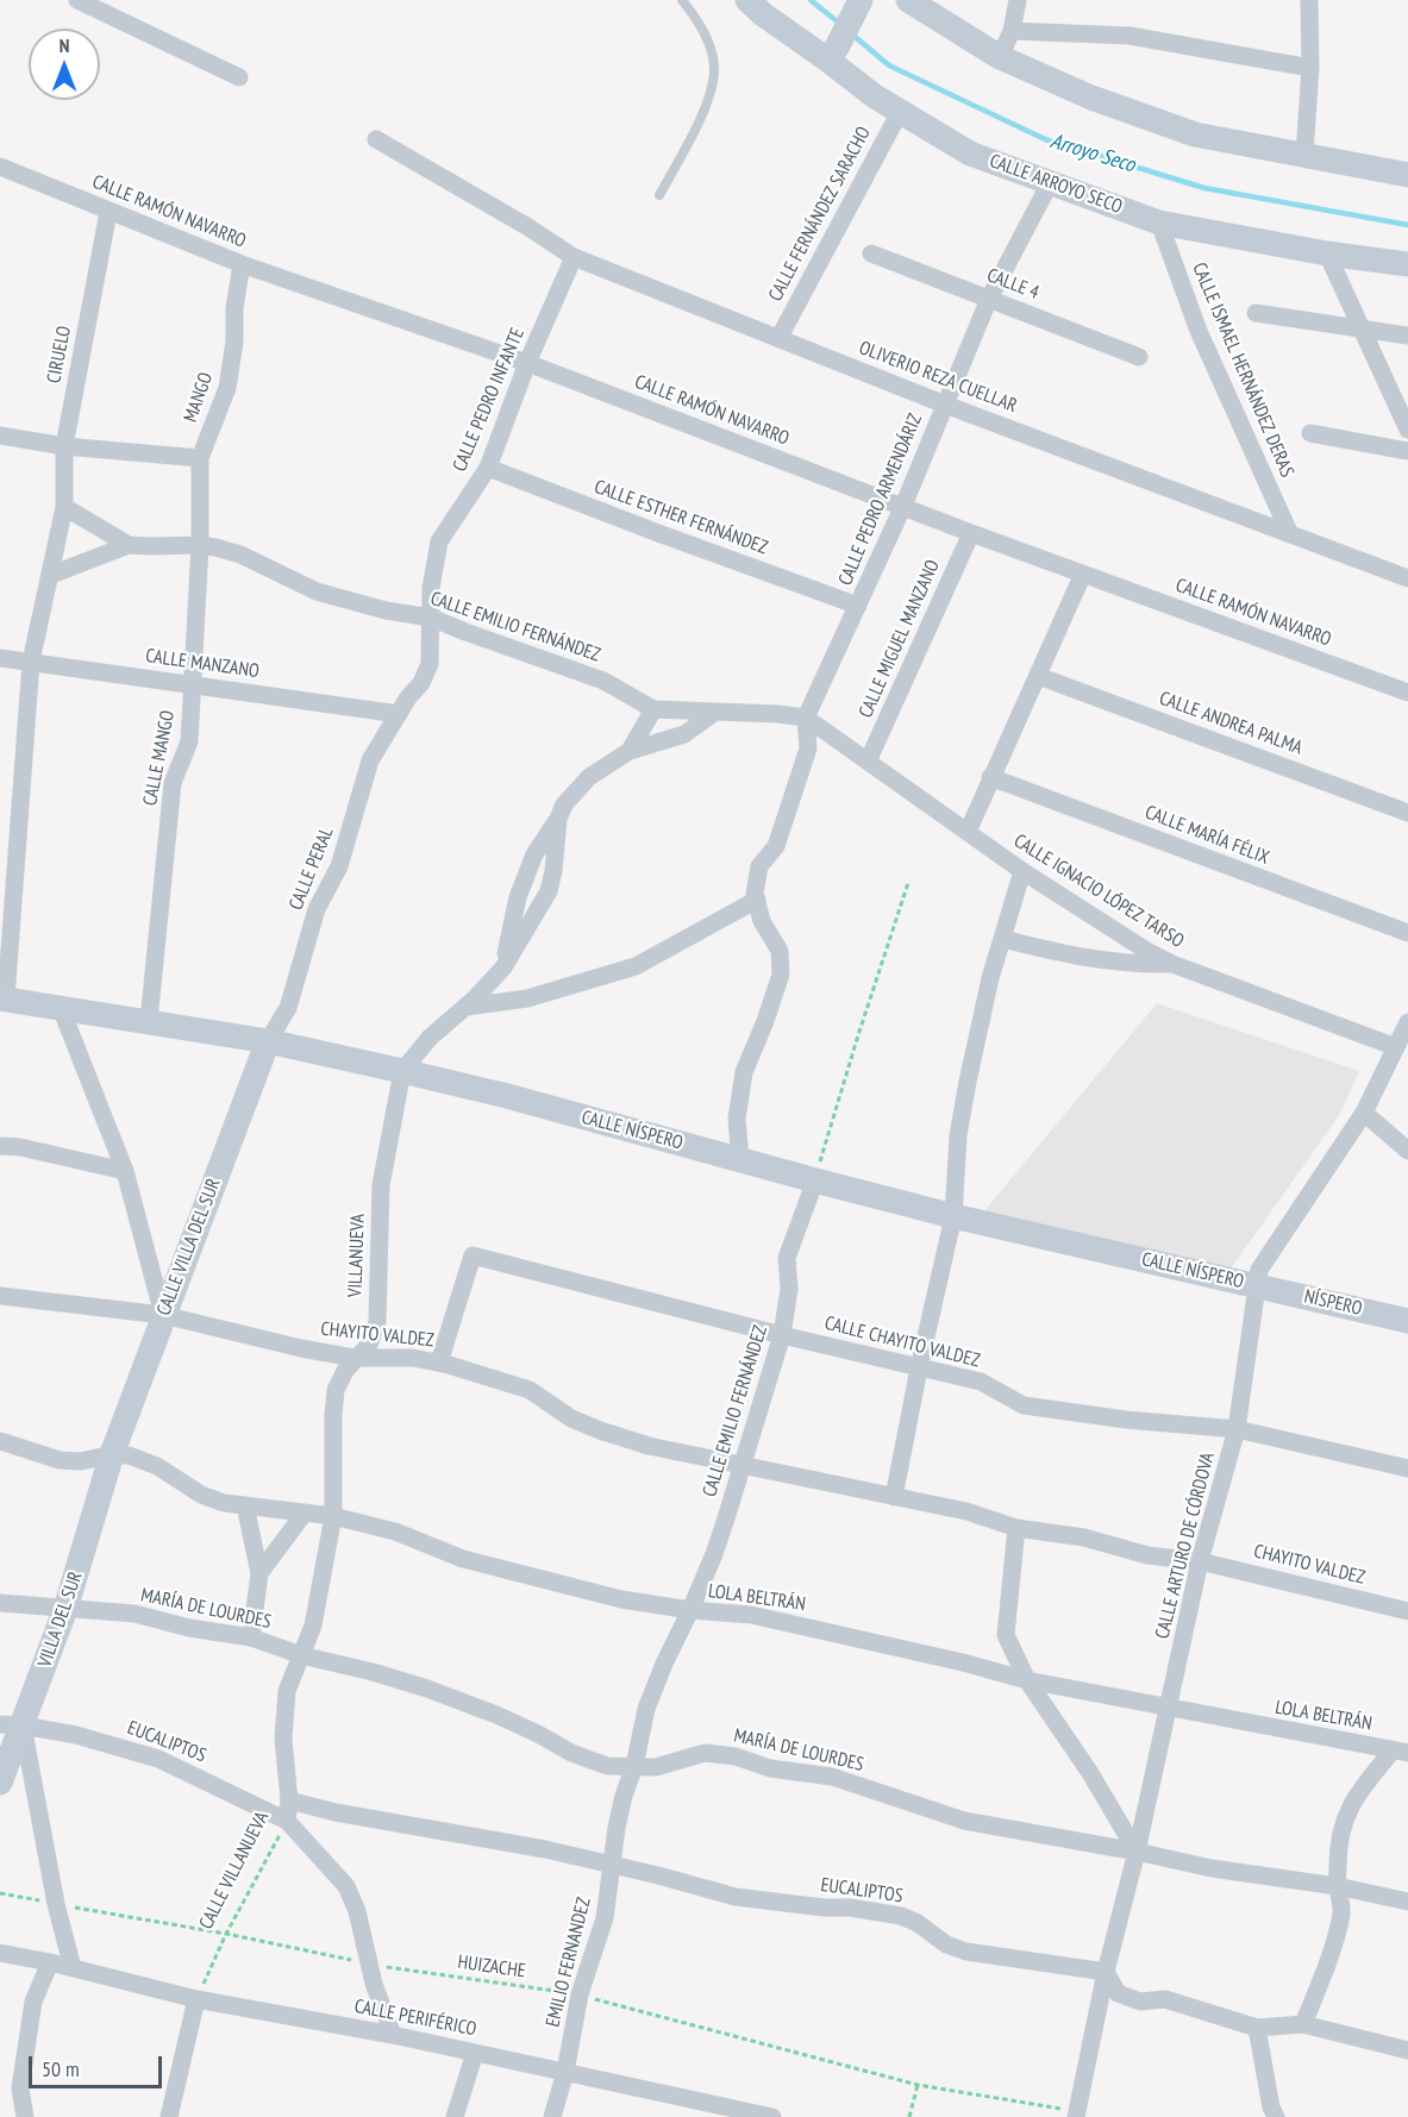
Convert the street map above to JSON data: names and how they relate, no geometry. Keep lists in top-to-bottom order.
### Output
{
  "streets": {
    "street": [
      "CALLE ARROYO SECO",
      "CALLE RAMÓN NAVARRO",
      "CALLE FERNÁNDEZ SARACHO",
      "CALLE 4",
      "CIRUELO",
      "CALLE ISMAEL HERNÁNDEZ DERAS",
      "OLIVERIO REZA CUELLAR",
      "MANGO",
      "CALLE PEDRO INFANTE",
      "CALLE PEDRO ARMENDÁRIZ",
      "CALLE ESTHER FERNÁNDEZ",
      "CALLE EMILIO FERNÁNDEZ",
      "CALLE MIGUEL MANZANO",
      "CALLE MANZANO",
      "CALLE ANDREA PALMA",
      "CALLE MANGO",
      "CALLE MARÍA FÉLIX",
      "CALLE PERAL",
      "CALLE IGNACIO LÓPEZ TARSO",
      "CALLE NÍSPERO",
      "CALLE VILLA DEL SUR",
      "VILLANUEVA",
      "NÍSPERO",
      "CHAYITO VALDEZ",
      "CALLE CHAYITO VALDEZ",
      "CALLE ARTURO DE CÓRDOVA",
      "LOLA BELTRÁN",
      "MARÍA DE LOURDES",
      "VILLA DEL SUR",
      "EUCALIPTOS",
      "CALLE VILLANUEVA",
      "EMILIO FERNANDEZ",
      "CALLE PERIFÉRICO"
    ],
    "path": ["HUIZACHE"]
  },
  "crossings": [
    ["CALLE ARROYO SECO", "CALLE FERNÁNDEZ SARACHO"],
    ["CALLE ARROYO SECO", "CALLE ISMAEL HERNÁNDEZ DERAS"],
    ["CALLE ARROYO SECO", "CALLE PEDRO ARMENDÁRIZ"],
    ["CALLE RAMÓN NAVARRO", "CIRUELO"],
    ["CALLE RAMÓN NAVARRO", "MANGO"],
    ["CALLE RAMÓN NAVARRO", "CALLE PEDRO INFANTE"],
    ["CALLE RAMÓN NAVARRO", "CALLE PEDRO ARMENDÁRIZ"],
    ["CALLE RAMÓN NAVARRO", "CALLE MIGUEL MANZANO"],
    ["CALLE FERNÁNDEZ SARACHO", "OLIVERIO REZA CUELLAR"],
    ["CALLE 4", "CALLE PEDRO ARMENDÁRIZ"],
    ["CIRUELO", "CALLE EMILIO FERNÁNDEZ"],
    ["CIRUELO", "CALLE MANZANO"],
    ["CIRUELO", "CALLE NÍSPERO"],
    ["CALLE ISMAEL HERNÁNDEZ DERAS", "OLIVERIO REZA CUELLAR"],
    ["OLIVERIO REZA CUELLAR", "CALLE PEDRO INFANTE"],
    ["OLIVERIO REZA CUELLAR", "CALLE PEDRO ARMENDÁRIZ"],
    ["MANGO", "CALLE EMILIO FERNÁNDEZ"],
    ["MANGO", "CALLE MANGO"],
    ["CALLE PEDRO INFANTE", "CALLE ESTHER FERNÁNDEZ"],
    ["CALLE PEDRO INFANTE", "CALLE EMILIO FERNÁNDEZ"],
    ["CALLE PEDRO INFANTE", "CALLE MANZANO"],
    ["CALLE PEDRO INFANTE", "CALLE PERAL"],
    ["CALLE PEDRO ARMENDÁRIZ", "CALLE ESTHER FERNÁNDEZ"],
    ["CALLE PEDRO ARMENDÁRIZ", "CALLE EMILIO FERNÁNDEZ"],
    ["CALLE PEDRO ARMENDÁRIZ", "CALLE IGNACIO LÓPEZ TARSO"],
    ["CALLE EMILIO FERNÁNDEZ", "CALLE MANGO"],
    ["CALLE EMILIO FERNÁNDEZ", "CALLE IGNACIO LÓPEZ TARSO"],
    ["CALLE EMILIO FERNÁNDEZ", "CALLE NÍSPERO"],
    ["CALLE EMILIO FERNÁNDEZ", "CHAYITO VALDEZ"],
    ["CALLE EMILIO FERNÁNDEZ", "CALLE CHAYITO VALDEZ"],
    ["CALLE EMILIO FERNÁNDEZ", "LOLA BELTRÁN"],
    ["CALLE EMILIO FERNÁNDEZ", "MARÍA DE LOURDES"],
    ["CALLE EMILIO FERNÁNDEZ", "EUCALIPTOS"],
    ["CALLE EMILIO FERNÁNDEZ", "EMILIO FERNANDEZ"],
    ["CALLE MIGUEL MANZANO", "CALLE IGNACIO LÓPEZ TARSO"],
    ["CALLE MANZANO", "CALLE MANGO"],
    ["CALLE MANZANO", "CALLE PERAL"],
    ["CALLE MANGO", "CALLE NÍSPERO"],
    ["CALLE PERAL", "CALLE NÍSPERO"],
    ["CALLE PERAL", "CALLE VILLA DEL SUR"],
    ["CALLE IGNACIO LÓPEZ TARSO", "CALLE ARTURO DE CÓRDOVA"],
    ["CALLE NÍSPERO", "CALLE VILLA DEL SUR"],
    ["CALLE NÍSPERO", "VILLANUEVA"],
    ["CALLE NÍSPERO", "NÍSPERO"],
    ["CALLE NÍSPERO", "CALLE ARTURO DE CÓRDOVA"],
    ["CALLE VILLA DEL SUR", "CHAYITO VALDEZ"],
    ["CALLE VILLA DEL SUR", "LOLA BELTRÁN"],
    ["CALLE VILLA DEL SUR", "VILLA DEL SUR"],
    ["VILLANUEVA", "CHAYITO VALDEZ"],
    ["VILLANUEVA", "LOLA BELTRÁN"],
    ["VILLANUEVA", "CALLE VILLANUEVA"],
    ["NÍSPERO", "CALLE ARTURO DE CÓRDOVA"],
    ["CHAYITO VALDEZ", "CALLE CHAYITO VALDEZ"],
    ["CHAYITO VALDEZ", "CALLE ARTURO DE CÓRDOVA"],
    ["CALLE CHAYITO VALDEZ", "CALLE ARTURO DE CÓRDOVA"],
    ["CALLE ARTURO DE CÓRDOVA", "LOLA BELTRÁN"],
    ["CALLE ARTURO DE CÓRDOVA", "MARÍA DE LOURDES"],
    ["CALLE ARTURO DE CÓRDOVA", "EUCALIPTOS"],
    ["CALLE ARTURO DE CÓRDOVA", "HUIZACHE"],
    ["LOLA BELTRÁN", "VILLA DEL SUR"],
    ["LOLA BELTRÁN", "CALLE VILLANUEVA"],
    ["MARÍA DE LOURDES", "VILLA DEL SUR"],
    ["MARÍA DE LOURDES", "CALLE VILLANUEVA"],
    ["VILLA DEL SUR", "EUCALIPTOS"],
    ["EUCALIPTOS", "CALLE VILLANUEVA"],
    ["EUCALIPTOS", "EMILIO FERNANDEZ"],
    ["CALLE VILLANUEVA", "HUIZACHE"],
    ["CALLE VILLANUEVA", "CALLE PERIFÉRICO"],
    ["EMILIO FERNANDEZ", "HUIZACHE"],
    ["EMILIO FERNANDEZ", "CALLE PERIFÉRICO"]
  ],
  "water": ["Arroyo Seco"],
  "scale_bar": "50 m",
  "north": "top"
}
